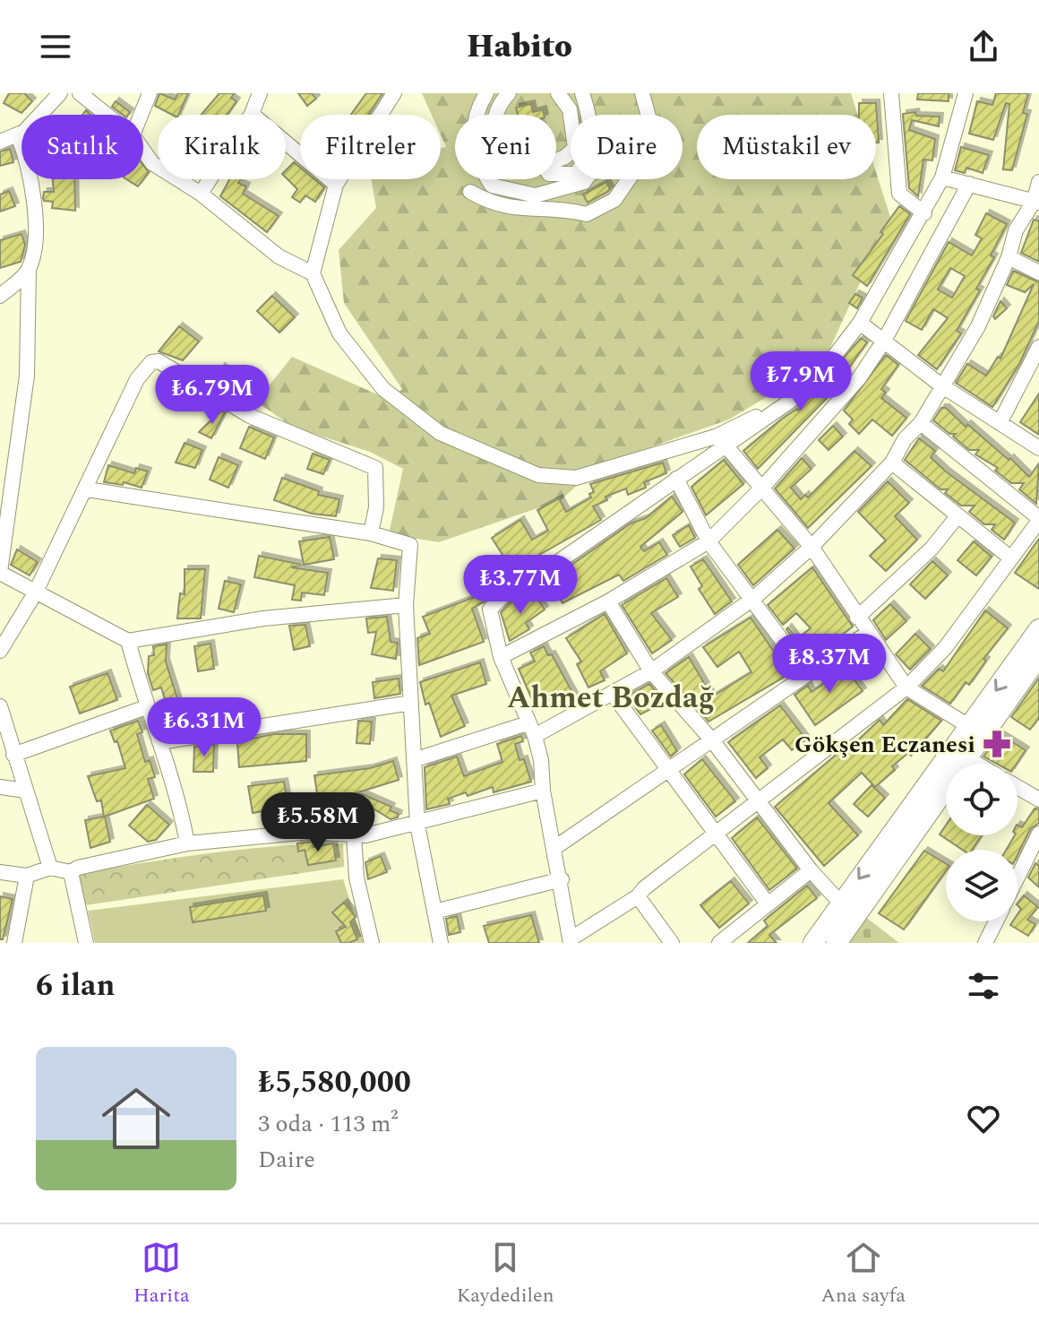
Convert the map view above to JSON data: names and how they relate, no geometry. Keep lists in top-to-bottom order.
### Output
{
  "districts": ["Ahmet Bozdağ"],
  "places": {
    "pharmacy": ["Gökşen Eczanesi"]
  },
  "page": {
    "header": "Habito",
    "chip": [
      "Satılık",
      "Kiralık",
      "Filtreler",
      "Yeni",
      "Daire",
      "Müstakil ev"
    ],
    "price": [
      "₺7.9M",
      "₺6.79M",
      "₺3.77M",
      "₺8.37M",
      "₺6.31M",
      "₺5.58M"
    ],
    "heading": "6 ilan",
    "list": [
      {
        "name": "₺5,580,000",
        "note": "3 oda · 113 m² · Daire"
      }
    ],
    "tabs": ["Harita", "Kaydedilen", "Ana sayfa"]
  }
}
